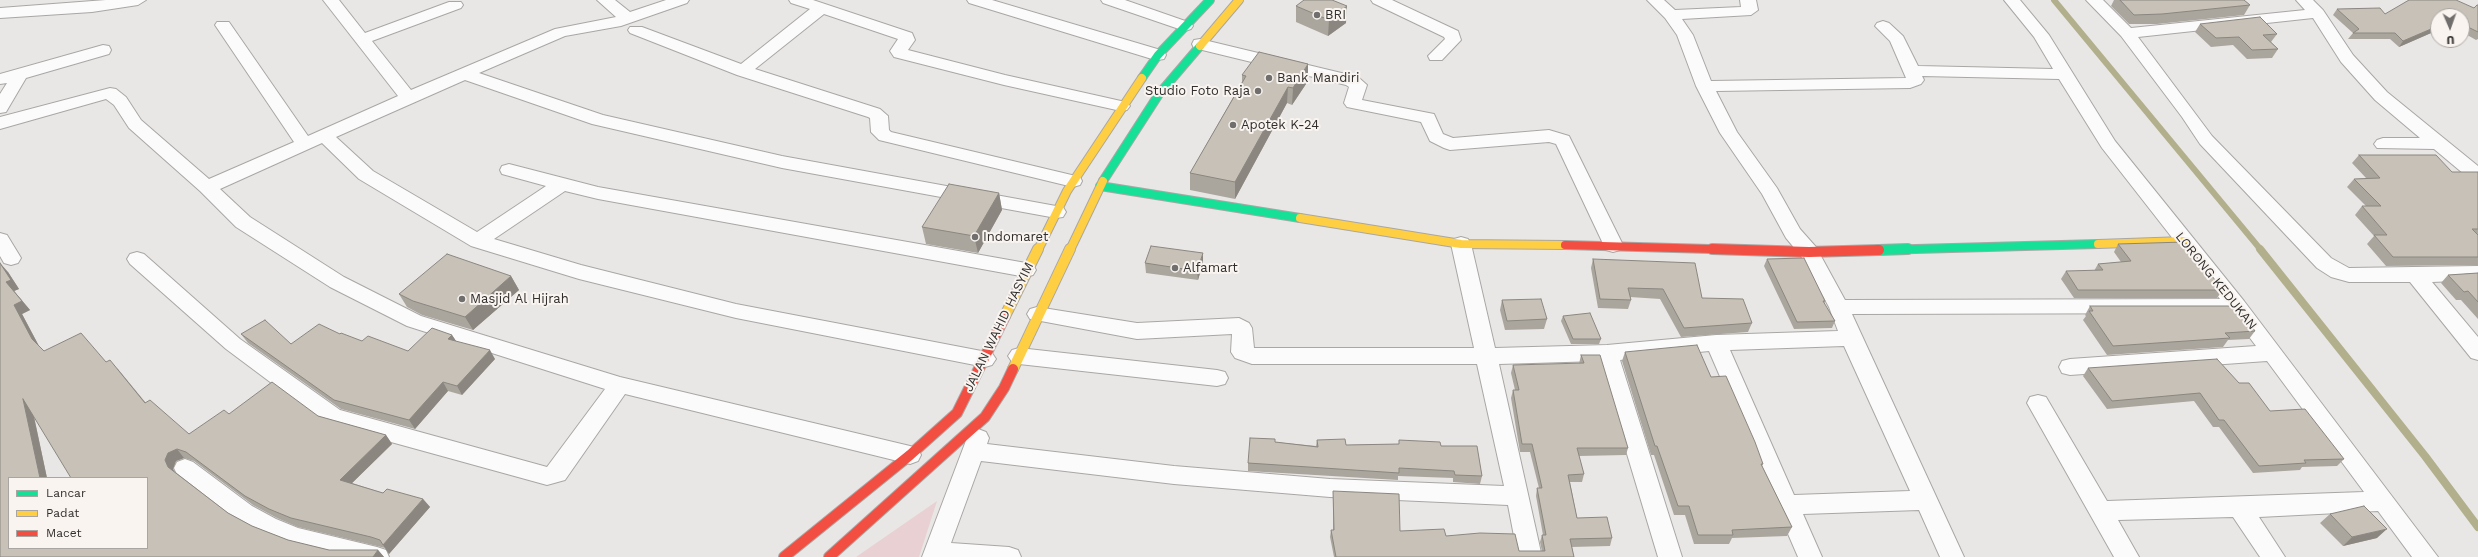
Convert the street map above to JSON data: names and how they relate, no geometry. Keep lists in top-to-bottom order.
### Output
{
  "streets": {
    "main road": ["JALAN WAHID HASYIM"],
    "street": ["LORONG KEDUKAN"]
  },
  "places": [
    "BRI",
    "Bank Mandiri",
    "Studio Foto Raja",
    "Apotek K-24",
    "Indomaret",
    "Alfamart",
    "Masjid Al Hijrah"
  ],
  "legend": ["Lancar", "Padat", "Macet"],
  "north": "bottom"
}
